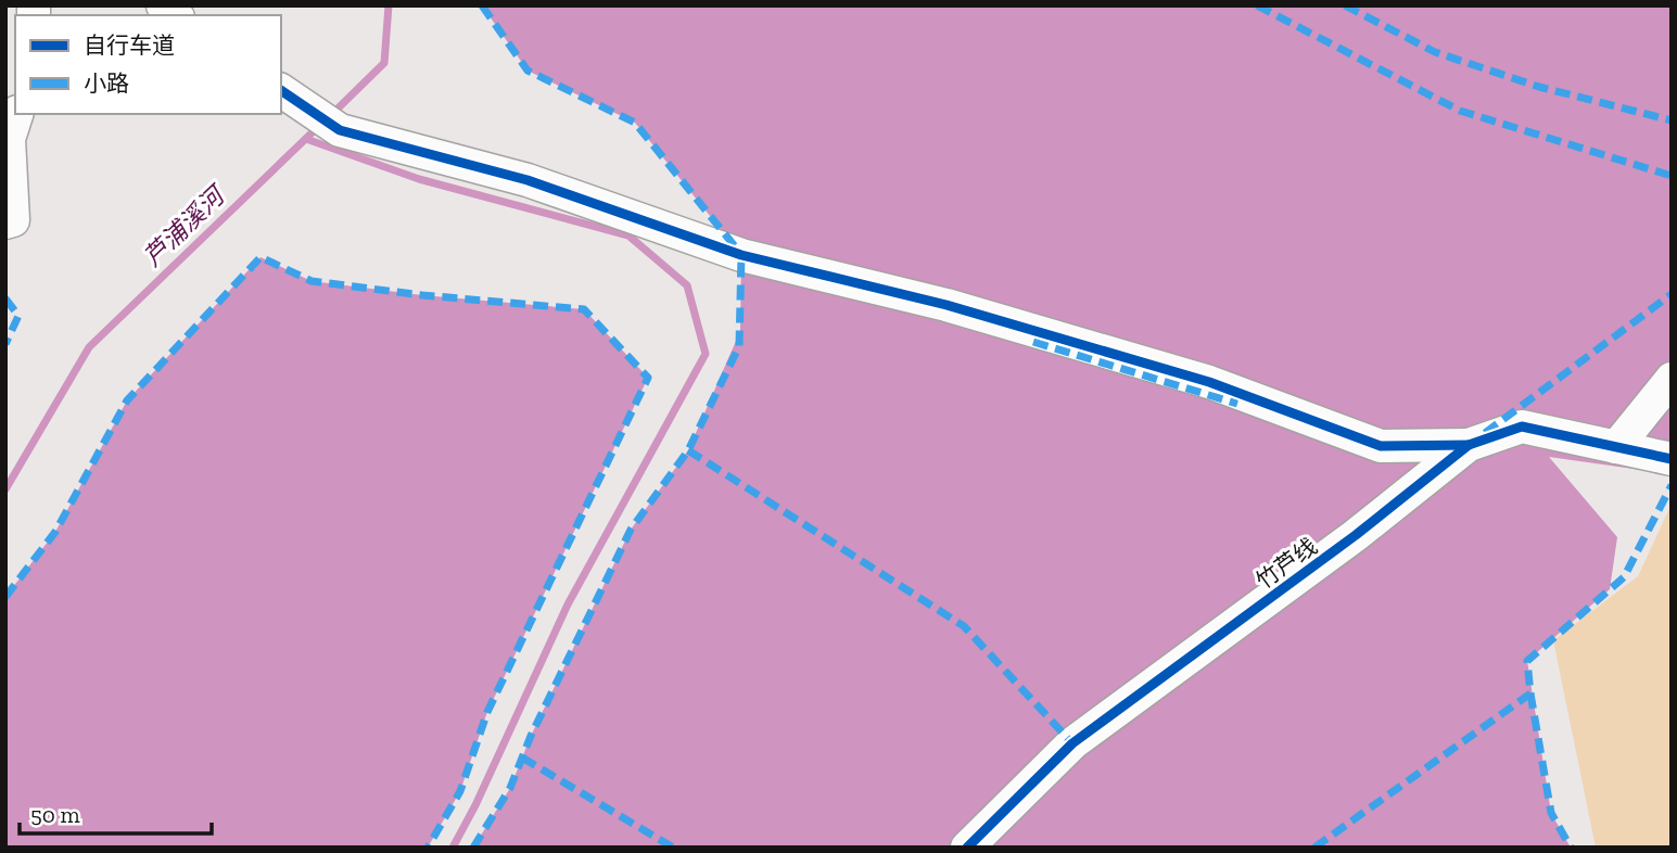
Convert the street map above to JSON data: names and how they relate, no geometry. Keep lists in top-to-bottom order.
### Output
{
  "streets": {
    "street": ["竹芦线"]
  },
  "water": ["芦浦溪河"],
  "legend": ["自行车道", "小路"],
  "scale_bar": "50 m"
}
